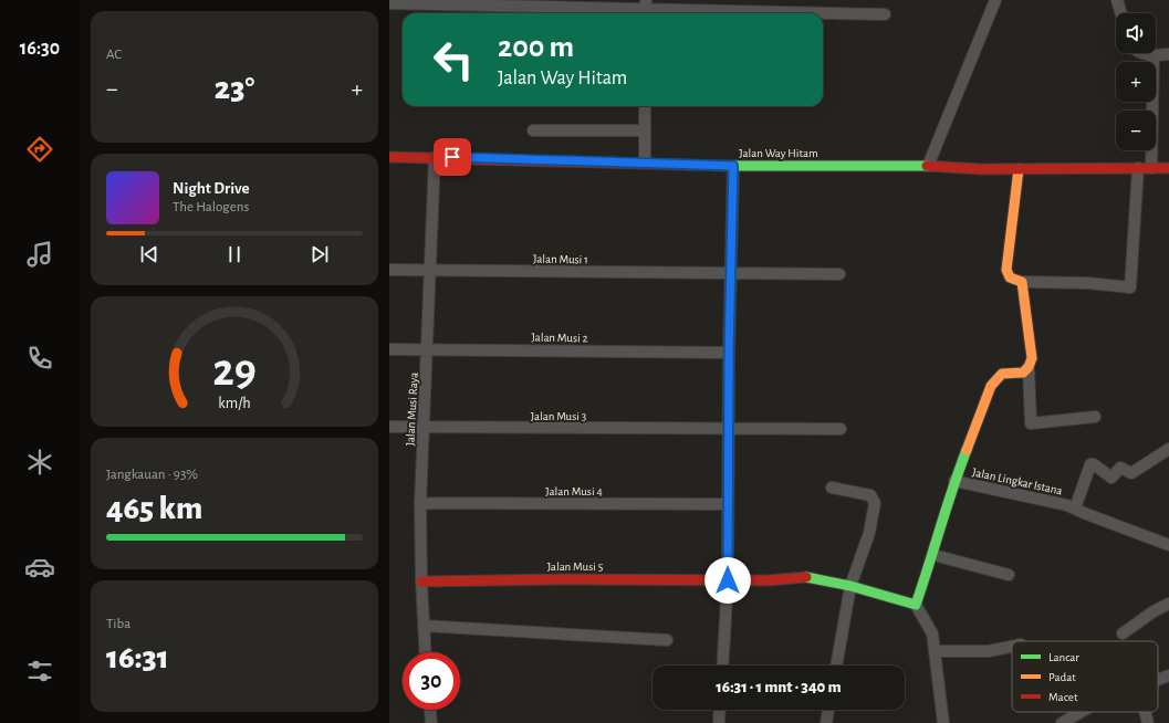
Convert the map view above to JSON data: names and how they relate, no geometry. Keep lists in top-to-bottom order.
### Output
{
  "streets": {
    "street": [
      "Jalan Way Hitam",
      "Jalan Musi 1",
      "Jalan Musi 2",
      "Jalan Musi Raya",
      "Jalan Musi 3",
      "Jalan Lingkar Istana",
      "Jalan Musi 4",
      "Jalan Musi 5"
    ]
  },
  "crossings": [
    ["Jalan Way Hitam", "Jalan Musi Raya"],
    ["Jalan Musi 1", "Jalan Musi Raya"],
    ["Jalan Musi 2", "Jalan Musi Raya"],
    ["Jalan Musi Raya", "Jalan Musi 3"],
    ["Jalan Musi Raya", "Jalan Musi 4"],
    ["Jalan Musi Raya", "Jalan Musi 5"]
  ],
  "legend": ["Lancar", "Padat", "Macet"],
  "page": {
    "tabs": "16:30",
    "tile": [
      "AC",
      ["Jangkauan · 93%", "465 km"],
      ["Tiba", "16:31"]
    ],
    "map_buttons": ["+", "−"],
    "turn": ["200 m", "Jalan Way Hitam"],
    "heat": ["−", "23°", "+"],
    "song": ["Night Drive", "The Halogens"],
    "limit": "30",
    "trip": "16:31 · 1 mnt · 340 m",
    "gauge": ["29", "km/h"]
  }
}
